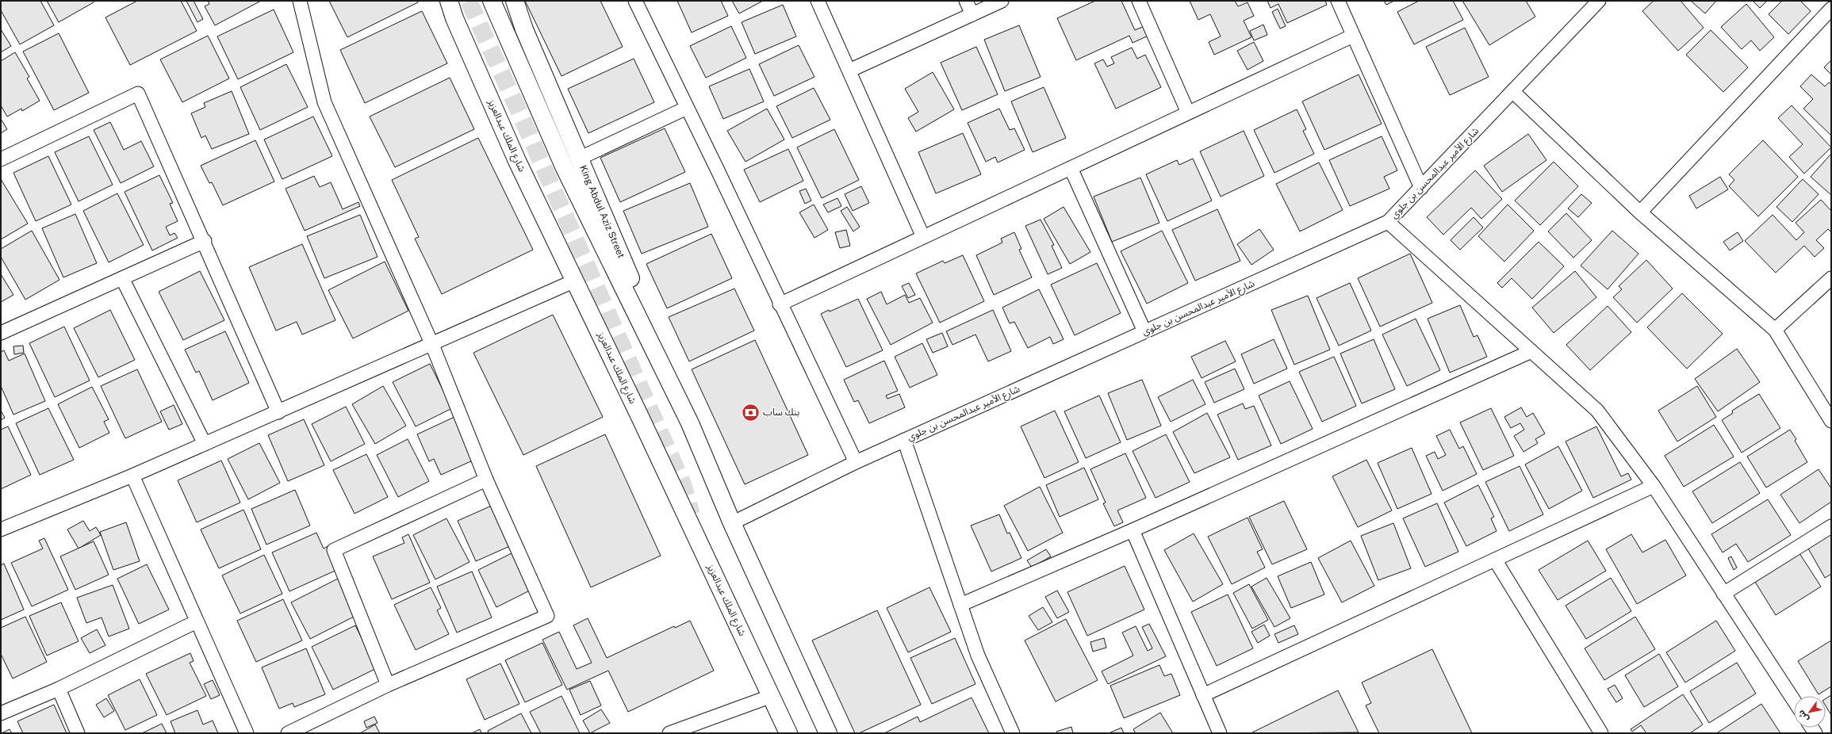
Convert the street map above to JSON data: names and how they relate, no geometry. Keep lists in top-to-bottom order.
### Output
{
  "streets": {
    "street": ["شارع الملك عبدالعزيز", "شارع الأمير عبدالمحسن بن جلوي", "King Abdul Aziz Street"]
  },
  "places": {
    "bank": ["بنك ساب"]
  },
  "north": "bottom left"
}
